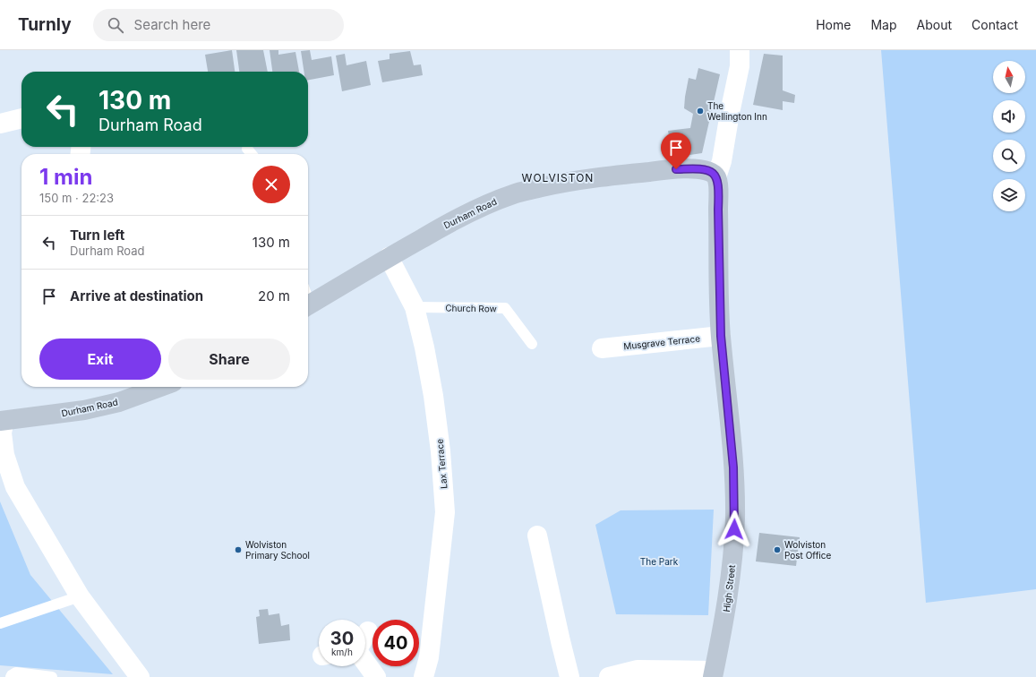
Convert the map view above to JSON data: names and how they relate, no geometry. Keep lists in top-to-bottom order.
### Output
{
  "streets": {
    "street": [
      "Durham Road",
      "Musgrave Terrace",
      "Lax Terrace",
      "High Street"
    ],
    "lane": ["Church Row"]
  },
  "crossings": [
    ["Durham Road", "Lax Terrace"],
    ["Durham Road", "High Street"],
    ["Church Row", "Lax Terrace"],
    ["Musgrave Terrace", "High Street"]
  ],
  "districts": ["WOLVISTON"],
  "parks": ["The Park"],
  "places": ["The Wellington Inn", "Wolviston Primary School", "Wolviston Post Office"],
  "north": "top",
  "page": {
    "header": "Turnly",
    "search": "Search here",
    "nav": [
      "Home",
      "Map",
      "About",
      "Contact"
    ],
    "turn": ["130 m", "Durham Road"],
    "heading": ["1 min", "150 m · 22:23"],
    "list": [
      {
        "name": "Turn left",
        "note": "Durham Road",
        "value": "130 m"
      },
      {
        "name": "Arrive at destination",
        "value": "20 m"
      }
    ],
    "buttons": ["Exit", "Share"],
    "speed": "30 km/h",
    "limit": "40"
  }
}
